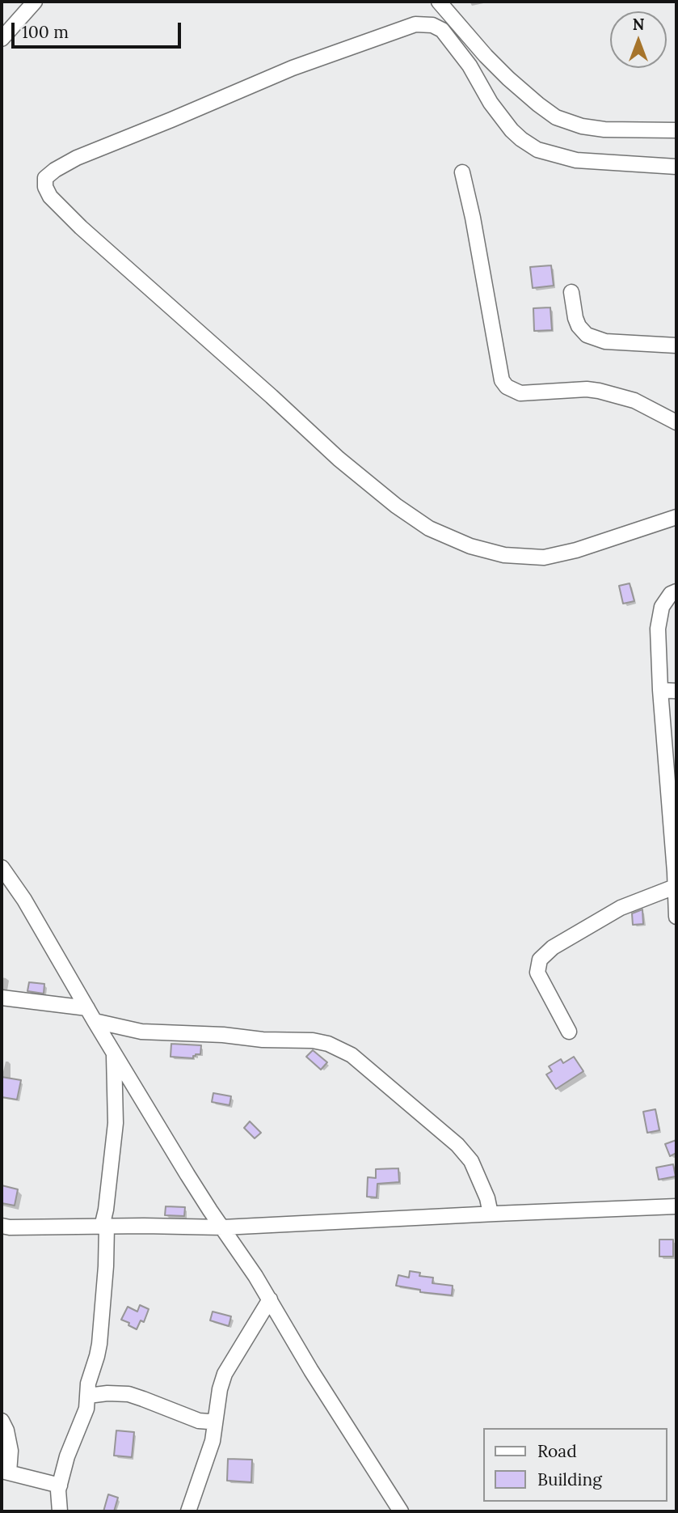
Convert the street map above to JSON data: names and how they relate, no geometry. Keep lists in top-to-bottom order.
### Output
{
  "legend": ["Road", "Building"],
  "scale_bar": "100 m",
  "north": "top"
}
